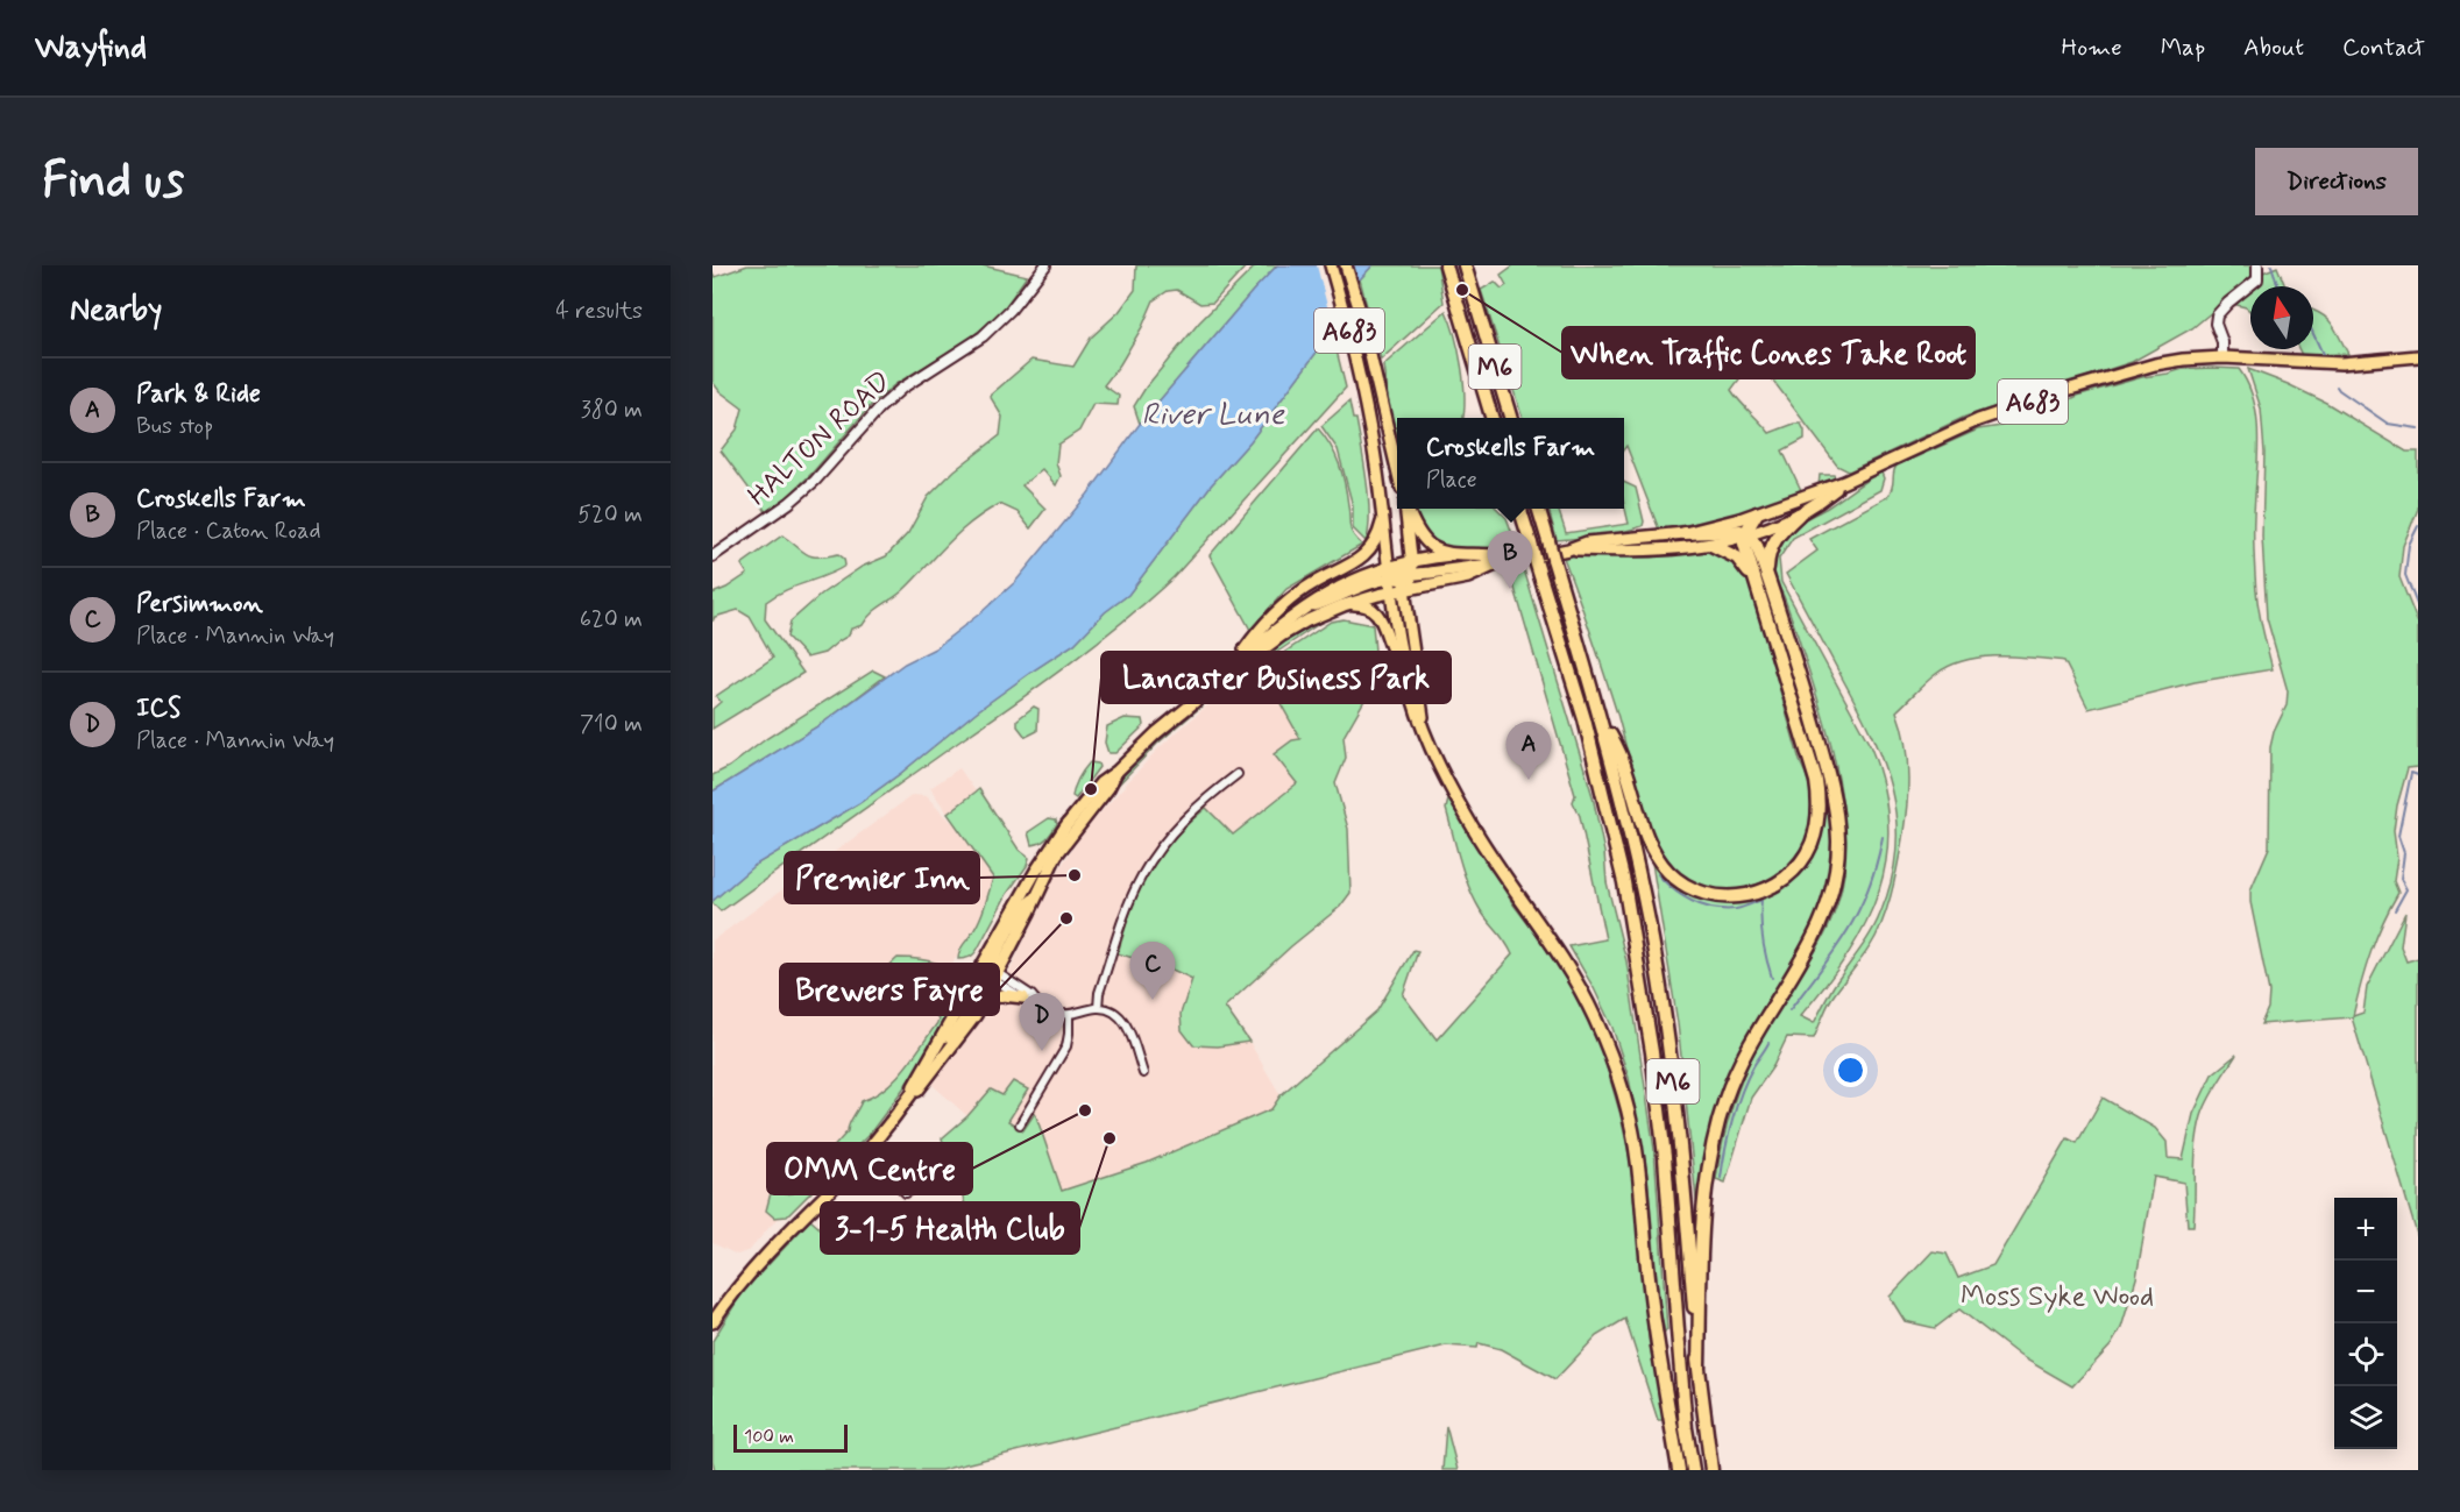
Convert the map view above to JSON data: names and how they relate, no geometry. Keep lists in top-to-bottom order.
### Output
{
  "streets": {
    "highway": ["M6"],
    "main road": ["A683"],
    "street": ["HALTON ROAD"]
  },
  "water": ["River Lune"],
  "parks": ["Moss Syke Wood"],
  "places": [
    "When Traffic Cones Take Root",
    "Lancaster Business Park",
    "Premier Inn",
    "Brewers Fayre",
    "OMM Centre",
    "3-1-5 Health Club"
  ],
  "scale_bar": "100 m",
  "north": "top",
  "page": {
    "header": "Wayfind",
    "nav": [
      "Home",
      "Map",
      "About",
      "Contact"
    ],
    "buttons": "Directions",
    "title": "Find us",
    "heading": ["Nearby", "4 results"],
    "list": [
      {
        "mark": "A",
        "name": "Park & Ride",
        "note": "Bus stop",
        "value": "380 m"
      },
      {
        "mark": "B",
        "name": "Croskells Farm",
        "note": "Place · Caton Road",
        "value": "520 m"
      },
      {
        "mark": "C",
        "name": "Persimmon",
        "note": "Place · Mannin Way",
        "value": "620 m"
      },
      {
        "mark": "D",
        "name": "ICS",
        "note": "Place · Mannin Way",
        "value": "710 m"
      }
    ],
    "popup": ["Croskells Farm", "Place"],
    "pins": [
      "B",
      "A",
      "C",
      "D"
    ],
    "map_buttons": ["+", "−"],
    "scale": "100 m"
  }
}
